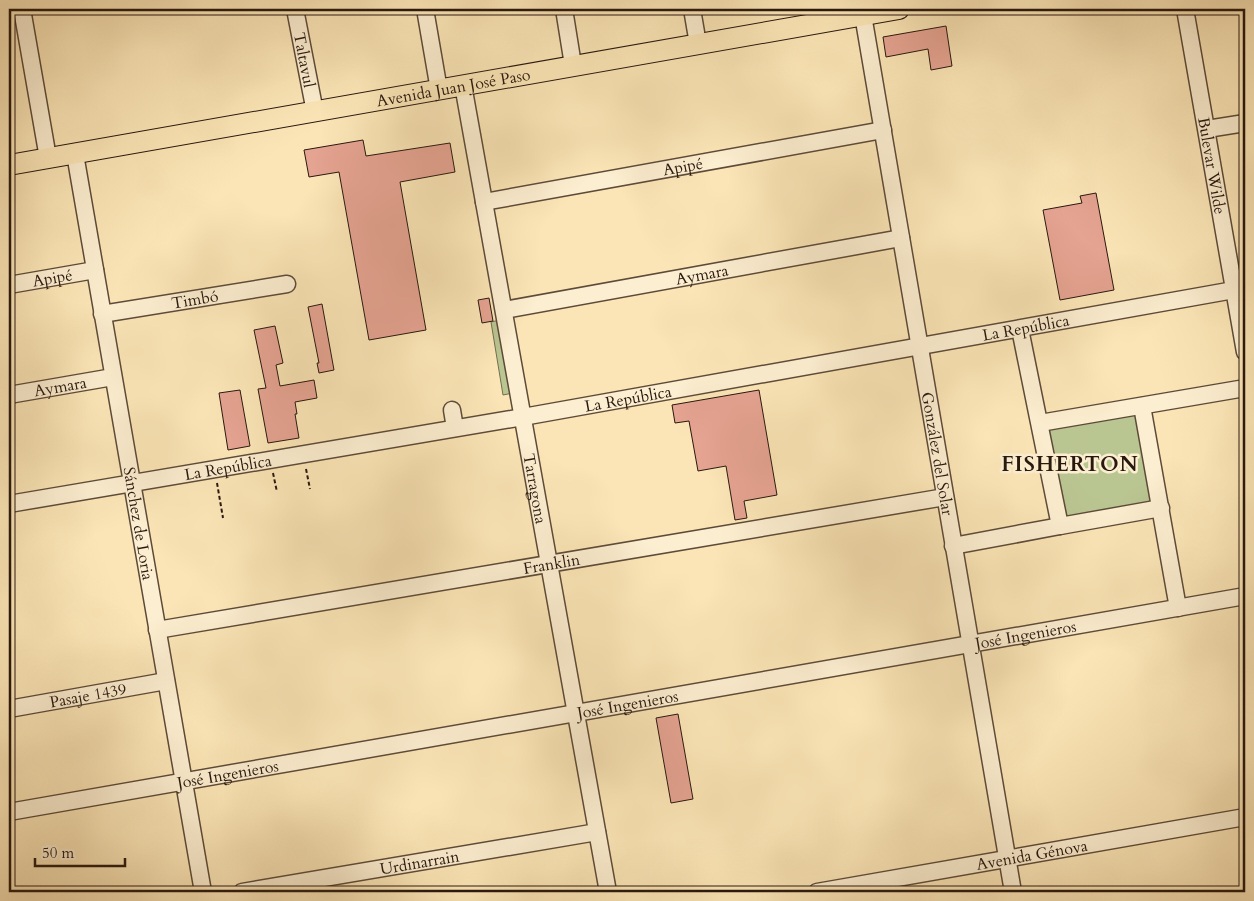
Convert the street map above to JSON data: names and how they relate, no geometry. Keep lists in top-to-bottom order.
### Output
{
  "streets": {
    "main road": ["Avenida Juan José Paso"],
    "street": [
      "Taltavul",
      "Bulevar Wilde",
      "Apipé",
      "Aymara",
      "Timbó",
      "La República",
      "González del Solar",
      "Tarragona",
      "Sánchez de Loria",
      "Franklin",
      "José Ingenieros",
      "Pasaje 1439",
      "Avenida Génova",
      "Urdinarrain"
    ]
  },
  "crossings": [
    ["Taltavul", "Avenida Juan José Paso"],
    ["Avenida Juan José Paso", "González del Solar"],
    ["Avenida Juan José Paso", "Tarragona"],
    ["Avenida Juan José Paso", "Sánchez de Loria"],
    ["Bulevar Wilde", "La República"],
    ["Apipé", "González del Solar"],
    ["Apipé", "Tarragona"],
    ["Apipé", "Sánchez de Loria"],
    ["Aymara", "González del Solar"],
    ["Aymara", "Tarragona"],
    ["Aymara", "Sánchez de Loria"],
    ["Timbó", "Sánchez de Loria"],
    ["La República", "González del Solar"],
    ["La República", "Tarragona"],
    ["La República", "Sánchez de Loria"],
    ["González del Solar", "Franklin"],
    ["González del Solar", "José Ingenieros"],
    ["González del Solar", "Avenida Génova"],
    ["Tarragona", "Franklin"],
    ["Tarragona", "José Ingenieros"],
    ["Tarragona", "Urdinarrain"],
    ["Sánchez de Loria", "Franklin"],
    ["Sánchez de Loria", "José Ingenieros"],
    ["Sánchez de Loria", "Pasaje 1439"]
  ],
  "districts": ["FISHERTON"],
  "scale_bar": "50 m"
}
